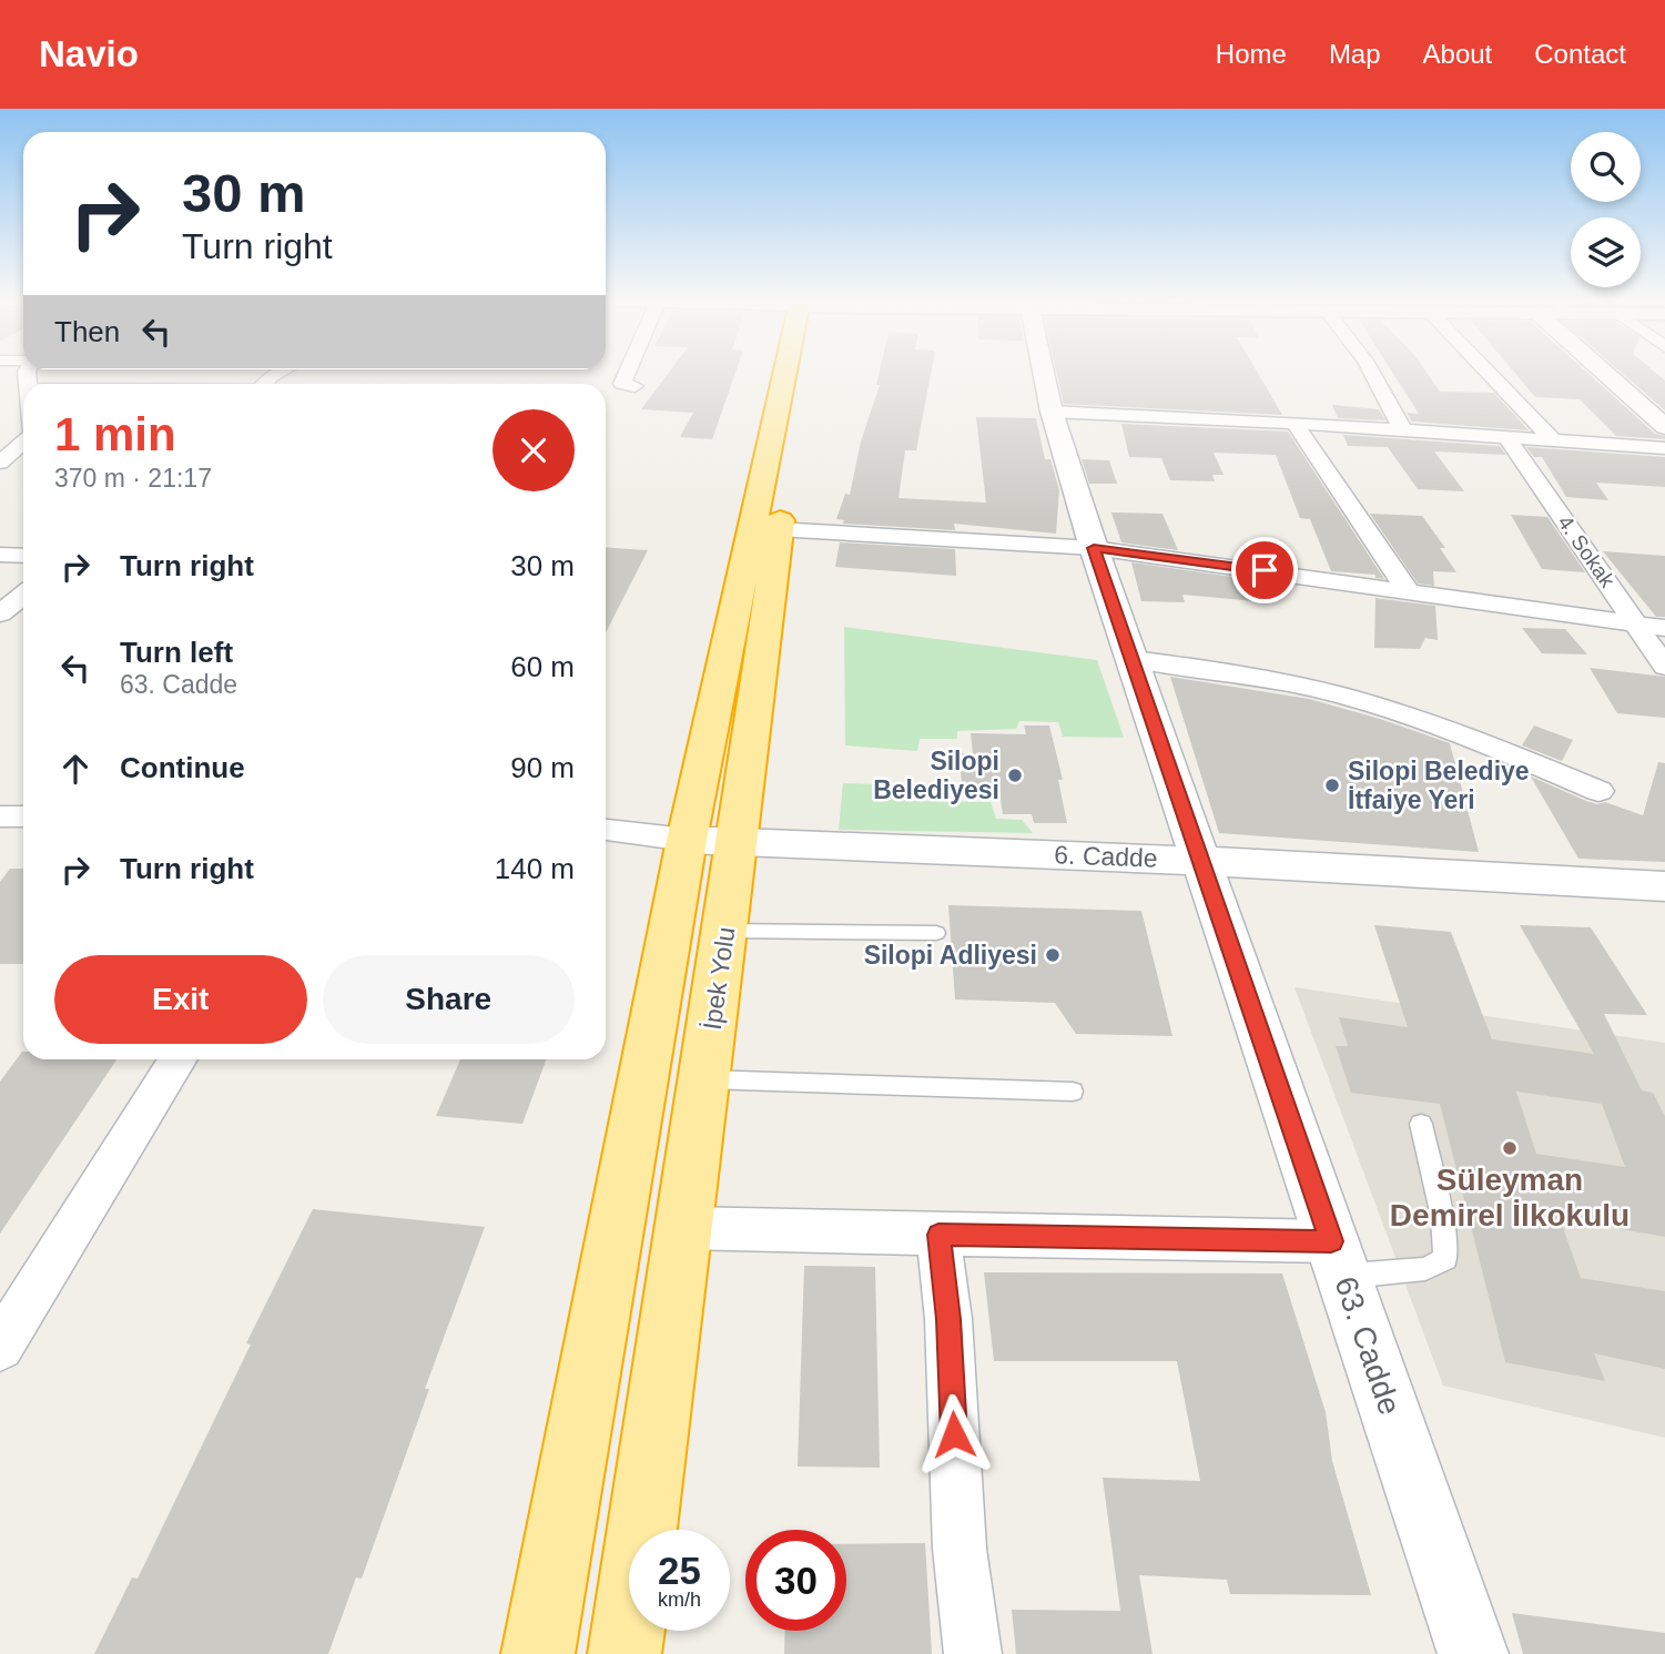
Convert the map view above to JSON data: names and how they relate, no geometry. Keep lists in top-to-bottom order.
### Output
{
  "streets": {
    "highway": ["İpek Yolu"],
    "street": ["4. Sokak", "6. Cadde", "63. Cadde"]
  },
  "crossings": [
    ["6. Cadde", "İpek Yolu"],
    ["6. Cadde", "63. Cadde"]
  ],
  "places": [
    "Silopi Belediyesi",
    "Silopi Belediye İtfaiye Yeri",
    "Silopi Adliyesi",
    "Süleyman Demirel İlkokulu"
  ],
  "page": {
    "header": "Navio",
    "nav": [
      "Home",
      "Map",
      "About",
      "Contact"
    ],
    "turn": ["30 m", "Turn right"],
    "then": "Then",
    "heading": ["1 min", "370 m · 21:17"],
    "list": [
      {
        "name": "Turn right",
        "value": "30 m"
      },
      {
        "name": "Turn left",
        "note": "63. Cadde",
        "value": "60 m"
      },
      {
        "name": "Continue",
        "value": "90 m"
      },
      {
        "name": "Turn right",
        "value": "140 m"
      }
    ],
    "buttons": ["Exit", "Share"],
    "speed": "25 km/h",
    "limit": "30"
  }
}
